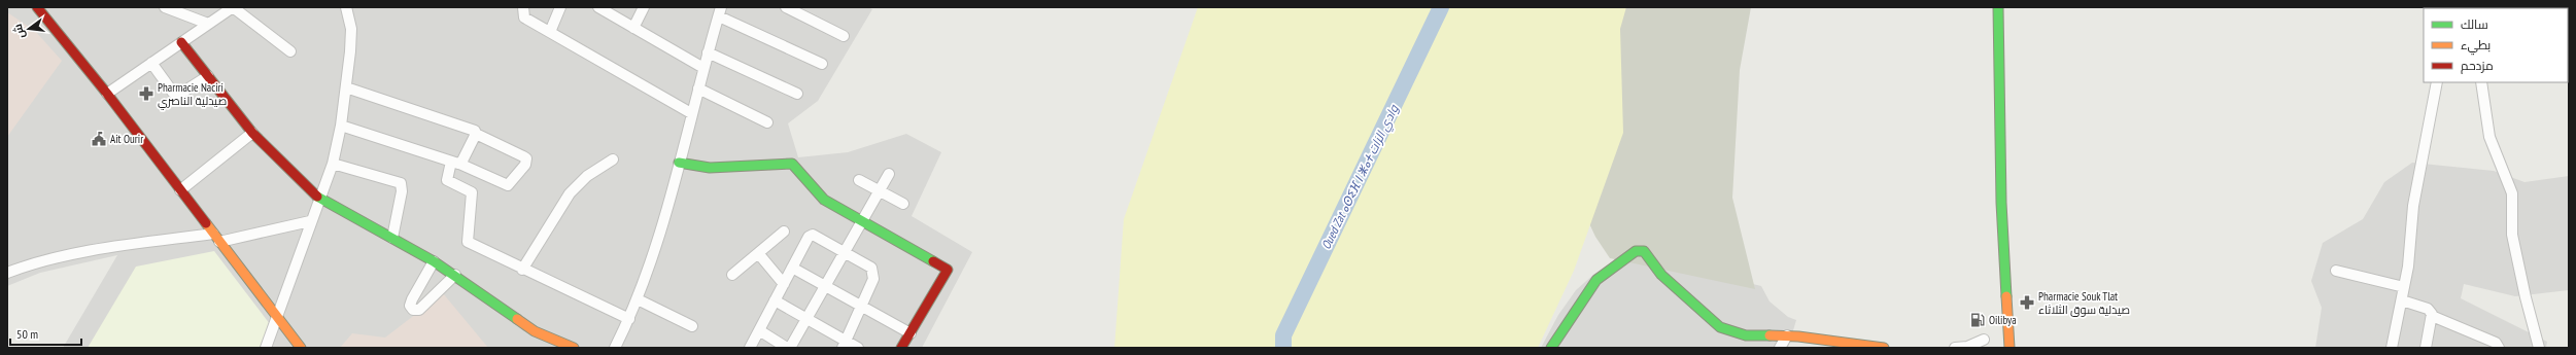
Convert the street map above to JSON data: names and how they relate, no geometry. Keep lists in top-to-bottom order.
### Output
{
  "water": ["Oued Zat ⴰⵙⵉⴼ ⵏ ⵥⴰⵜ وادي الزات"],
  "places": {
    "pharmacy": ["Pharmacie Naciri صيدلية الناصري", "Pharmacie Souk Tlat صيدلية سوق الثلاثاء"],
    "public building": ["Ait Ourir"],
    "fuel station": ["Oilibya"]
  },
  "legend": ["سالك", "بطيء", "مزدحم"],
  "scale_bar": "50 m",
  "north": "left"
}
